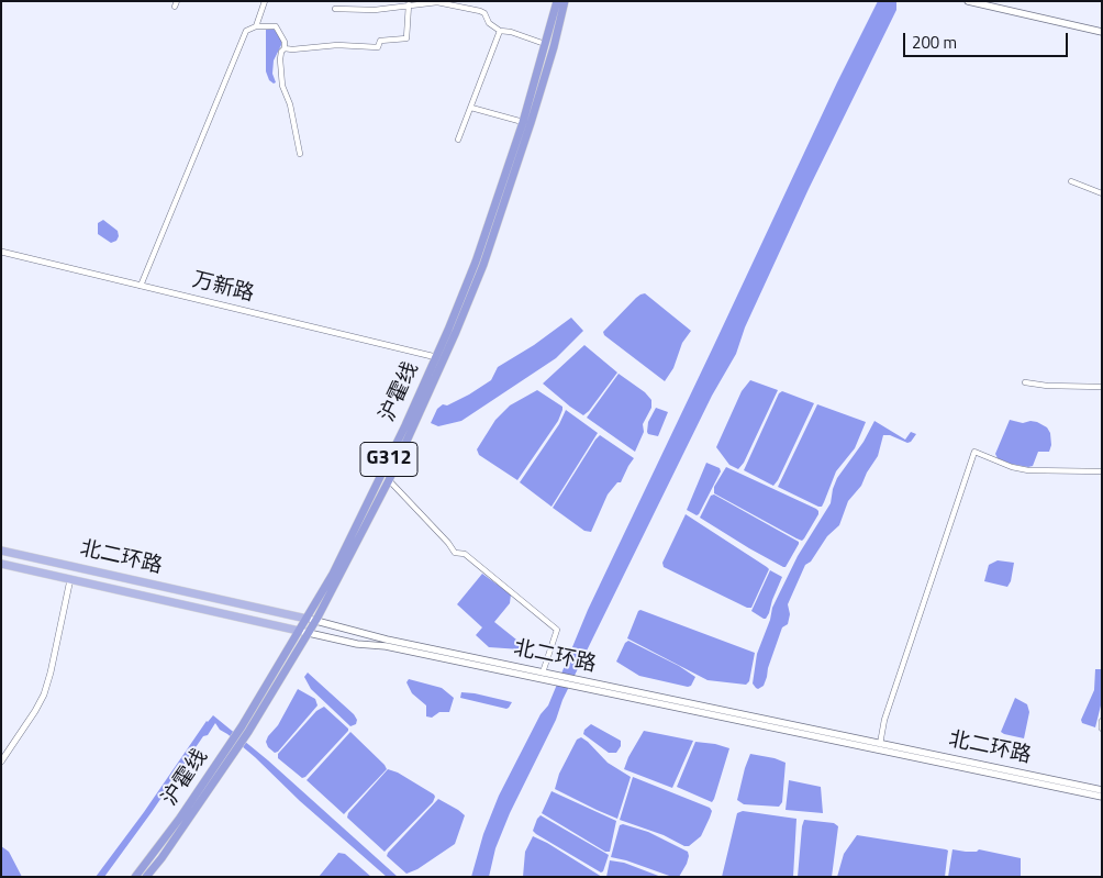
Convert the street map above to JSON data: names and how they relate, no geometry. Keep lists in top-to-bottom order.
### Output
{
  "streets": {
    "highway": ["沪霍线", "G312"],
    "main road": ["北二环路"],
    "street": ["万新路"]
  },
  "crossings": [
    ["万新路", "沪霍线"],
    ["沪霍线", "北二环路"]
  ],
  "scale_bar": "200 m"
}
